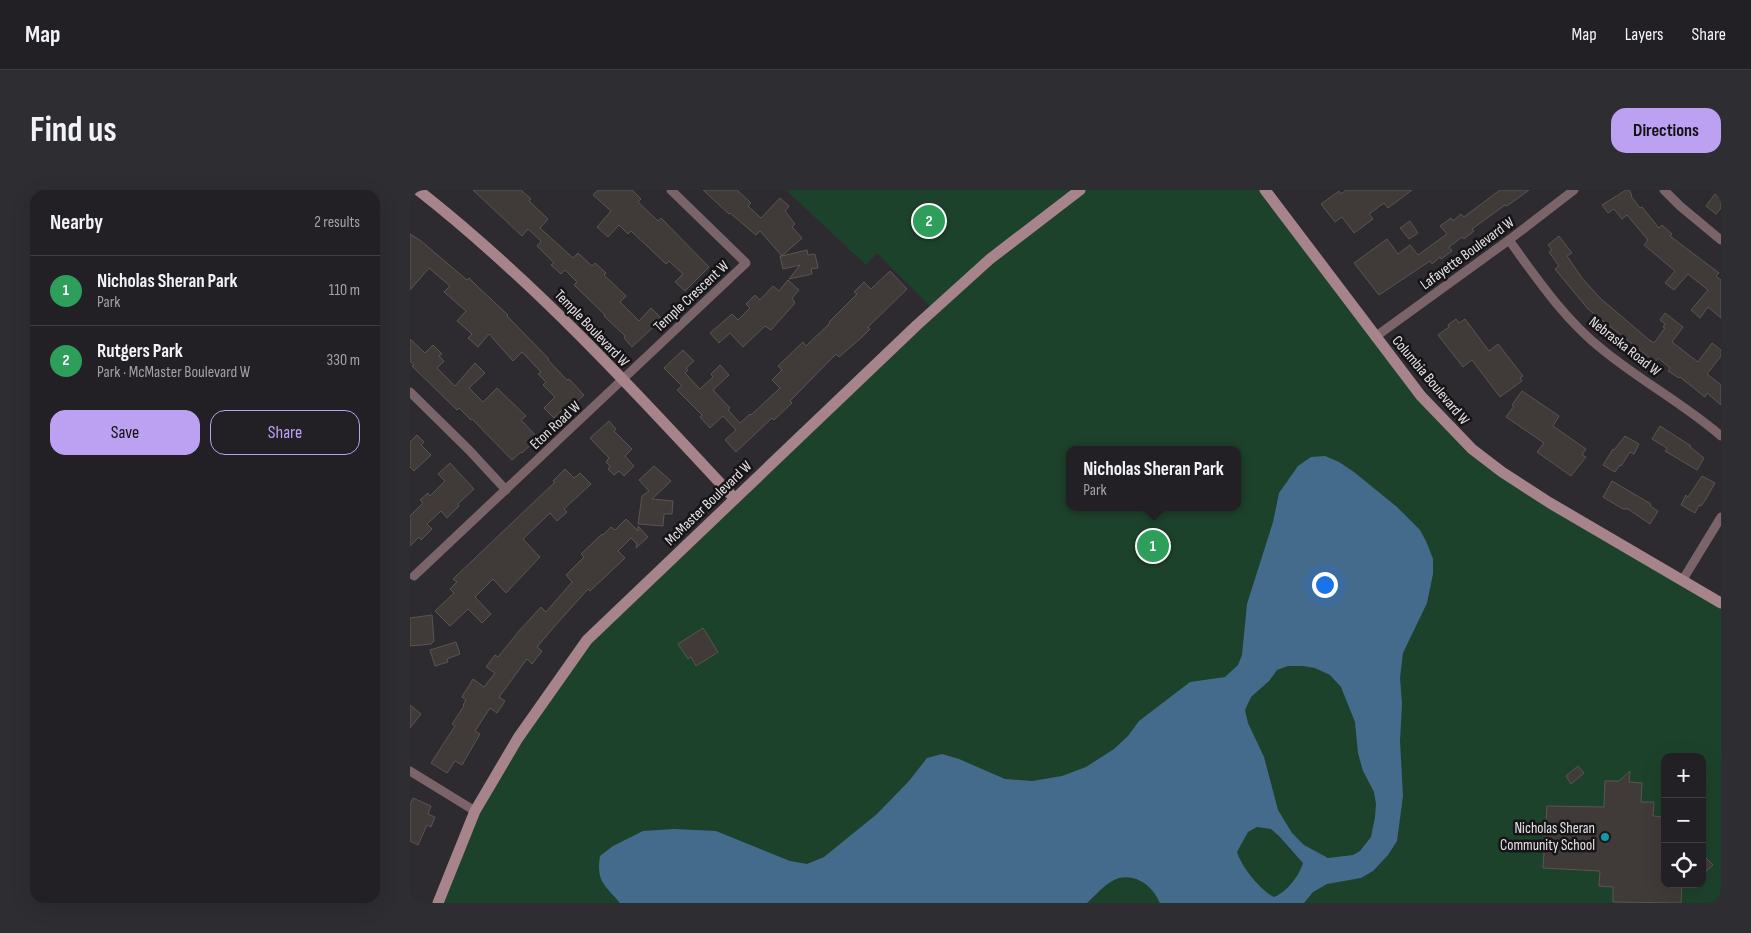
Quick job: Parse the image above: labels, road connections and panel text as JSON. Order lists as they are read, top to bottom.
{
  "streets": {
    "street": [
      "Lafayette Boulevard W",
      "Temple Crescent W",
      "Temple Boulevard W",
      "Nebraska Road W",
      "Columbia Boulevard W",
      "Eton Road W",
      "McMaster Boulevard W"
    ]
  },
  "crossings": [
    ["Lafayette Boulevard W", "Nebraska Road W"],
    ["Lafayette Boulevard W", "Columbia Boulevard W"],
    ["Temple Crescent W", "Temple Boulevard W"],
    ["Temple Crescent W", "Eton Road W"],
    ["Temple Boulevard W", "Eton Road W"],
    ["Temple Boulevard W", "McMaster Boulevard W"]
  ],
  "places": ["Nicholas Sheran Community School"],
  "page": {
    "header": "Map",
    "nav": ["Map", "Layers", "Share"],
    "buttons": [
      "Directions",
      ["Save", "Share"]
    ],
    "title": "Find us",
    "heading": ["Nearby", "2 results"],
    "pins": ["2", "1"],
    "list": [
      {
        "mark": "1",
        "name": "Nicholas Sheran Park",
        "note": "Park",
        "value": "110 m"
      },
      {
        "mark": "2",
        "name": "Rutgers Park",
        "note": "Park · McMaster Boulevard W",
        "value": "330 m"
      }
    ],
    "popup": ["Nicholas Sheran Park", "Park"],
    "map_buttons": ["+", "−"]
  }
}
